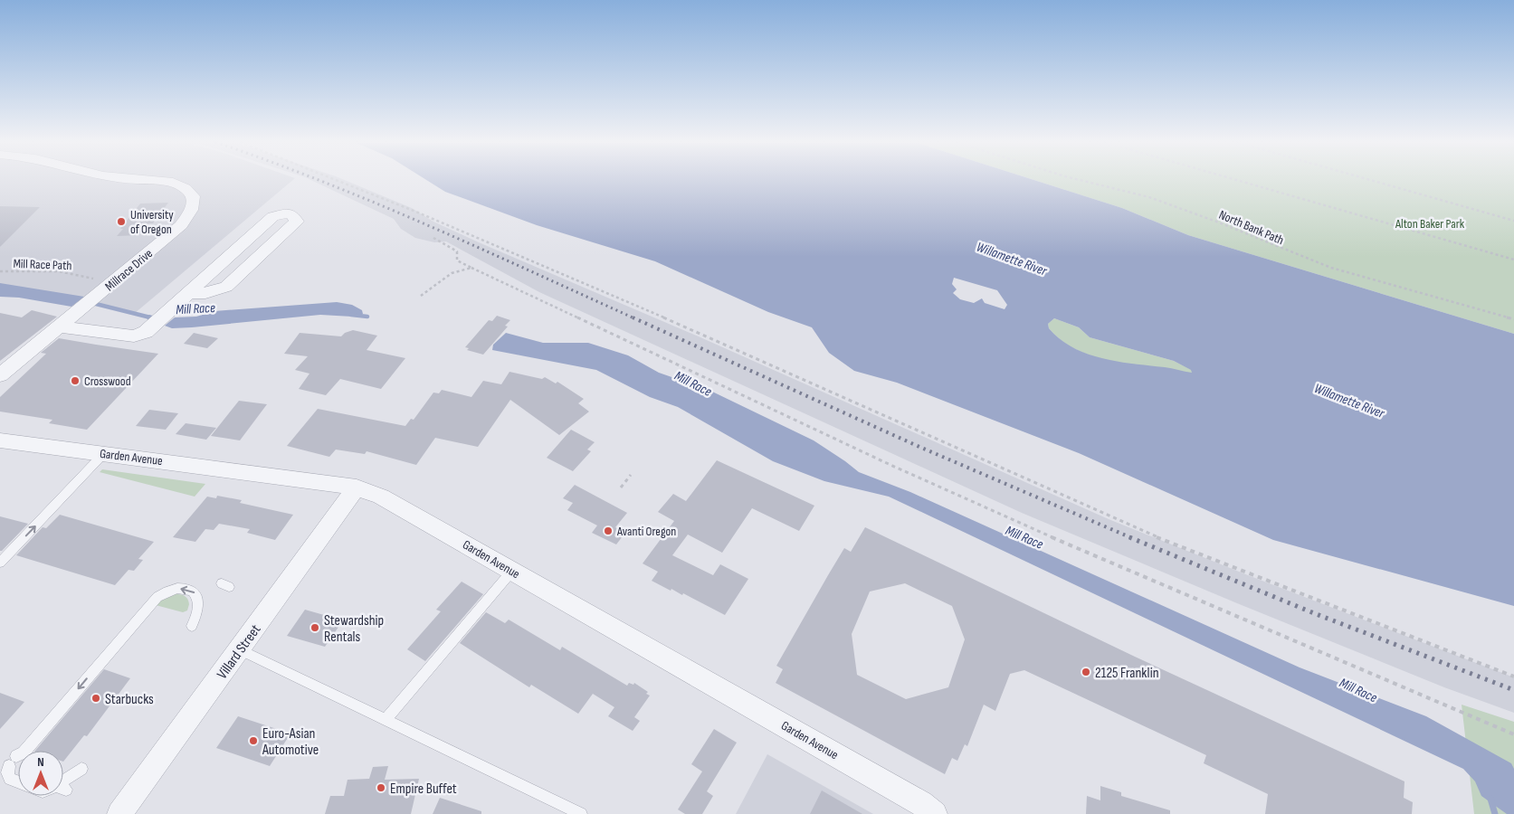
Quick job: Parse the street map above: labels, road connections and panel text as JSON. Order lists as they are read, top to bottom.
{
  "streets": {
    "street": ["Millrace Drive", "Garden Avenue", "Villard Street"],
    "path": ["North Bank Path", "Mill Race Path"]
  },
  "crossings": [
    ["Mill Race Path", "Millrace Drive"],
    ["Garden Avenue", "Villard Street"]
  ],
  "water": ["Willamette River", "Mill Race"],
  "parks": ["Alton Baker Park"],
  "places": [
    "University of Oregon",
    "Crosswood",
    "Avanti Oregon",
    "Stewardship Rentals",
    "2125 Franklin",
    "Starbucks",
    "Euro-Asian Automotive",
    "Empire Buffet"
  ],
  "north": "top"
}
